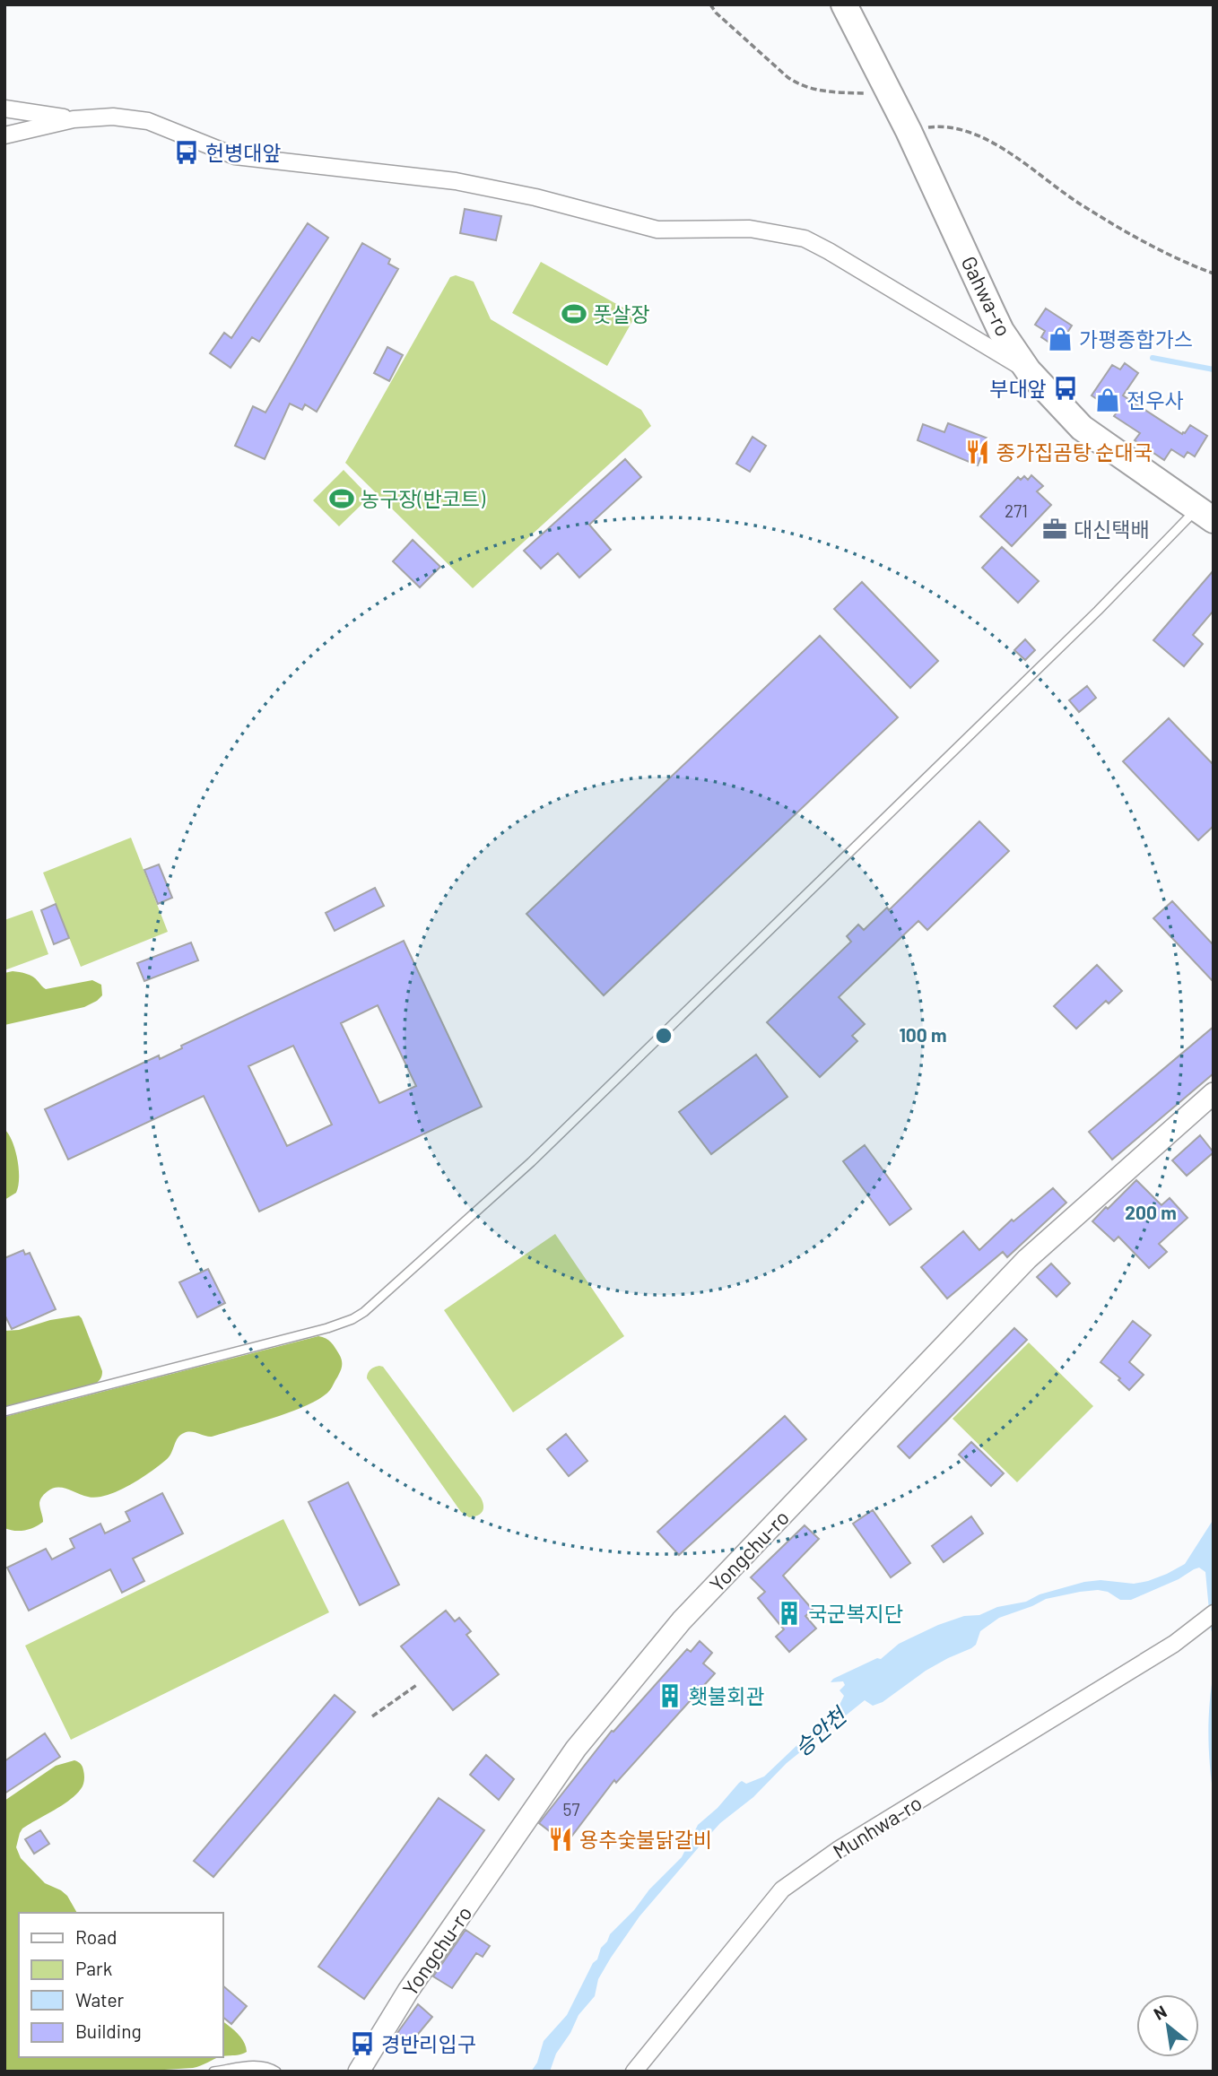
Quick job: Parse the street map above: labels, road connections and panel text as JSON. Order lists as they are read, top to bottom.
{
  "streets": {
    "main road": ["Gahwa-ro"],
    "street": ["Yongchu-ro", "Munhwa-ro"]
  },
  "water": ["승안천"],
  "places": {
    "bus stop": ["헌병대앞", "부대앞", "경반리입구"],
    "sports": ["풋살장", "농구장(반코트)"],
    "shop": ["가평종합가스", "전우사"],
    "restaurant": ["종가집곰탕 순대국", "용추숯불닭갈비"],
    "office": ["대신택배"],
    "building": ["국군복지단", "횃불회관"]
  },
  "house_numbers": ["271", "57"],
  "legend": [
    "Road",
    "Park",
    "Water",
    "Building"
  ],
  "north": "top left",
  "rings": ["100 m", "200 m"]
}
